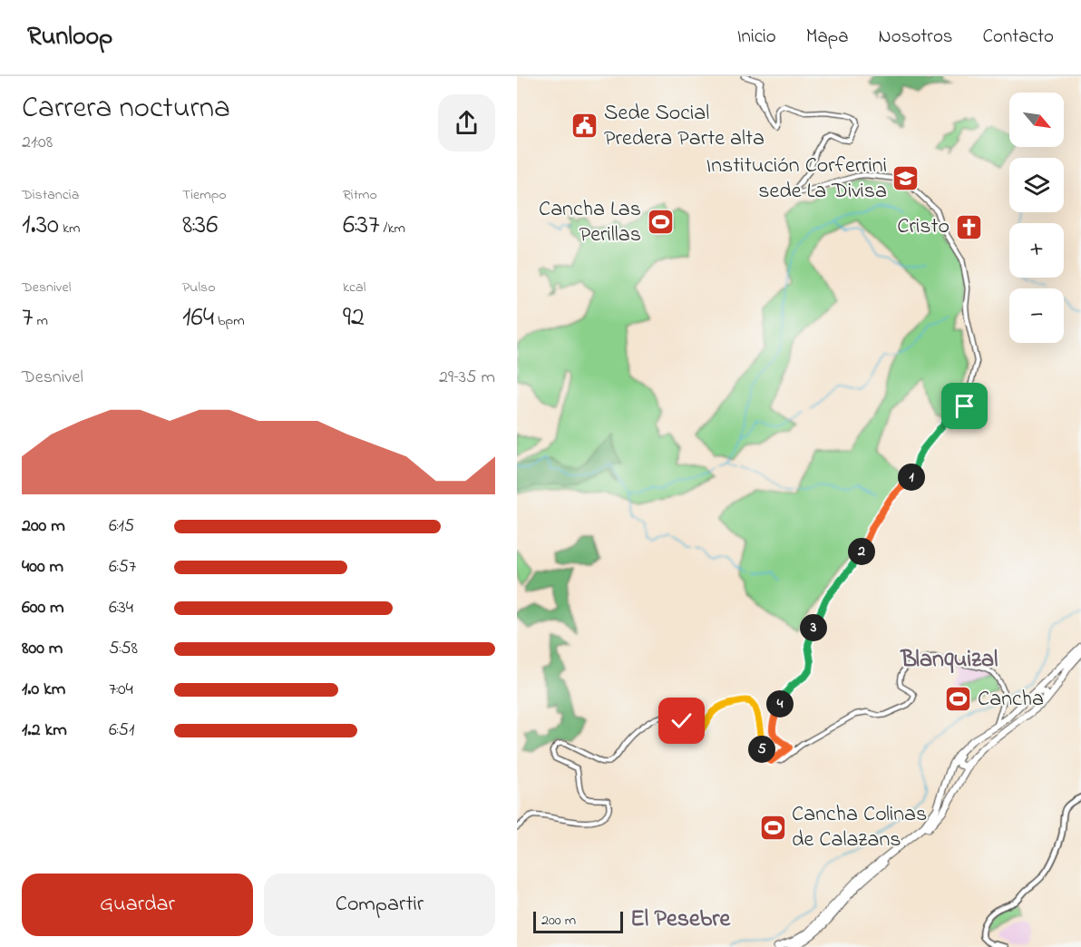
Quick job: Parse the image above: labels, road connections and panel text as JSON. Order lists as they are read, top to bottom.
{
  "districts": ["Blanquizal", "El Pesebre"],
  "places": {
    "public building": ["Sede Social Predera Parte alta"],
    "school or university": ["Institución Corferrini sede La Divisa"],
    "sports": ["Cancha Las Perillas", "Cancha", "Cancha Colinas de Calazans"],
    "church": ["Cristo"]
  },
  "scale_bar": "200 m",
  "north": "bottom right",
  "page": {
    "header": "Runloop",
    "nav": [
      "Inicio",
      "Mapa",
      "Nosotros",
      "Contacto"
    ],
    "heading": ["Carrera nocturna", "21:08"],
    "map_buttons": ["+", "−"],
    "stats": [
      ["Distancia", "1.30 km"],
      ["Tiempo", "8:36"],
      ["Ritmo", "6:37 /km"],
      ["Desnivel", "7 m"],
      ["Pulso", "164 bpm"],
      ["kcal", "92"]
    ],
    "chart": ["Desnivel", "29–35 m"],
    "pins": [
      "1",
      "2",
      "3",
      "4",
      "5"
    ],
    "list": [
      {
        "name": "200 m",
        "note": "6:15"
      },
      {
        "name": "400 m",
        "note": "6:57"
      },
      {
        "name": "600 m",
        "note": "6:34"
      },
      {
        "name": "800 m",
        "note": "5:58"
      },
      {
        "name": "1.0 km",
        "note": "7:04"
      },
      {
        "name": "1.2 km",
        "note": "6:51"
      }
    ],
    "buttons": ["Guardar", "Compartir"],
    "scale": "200 m"
  }
}
